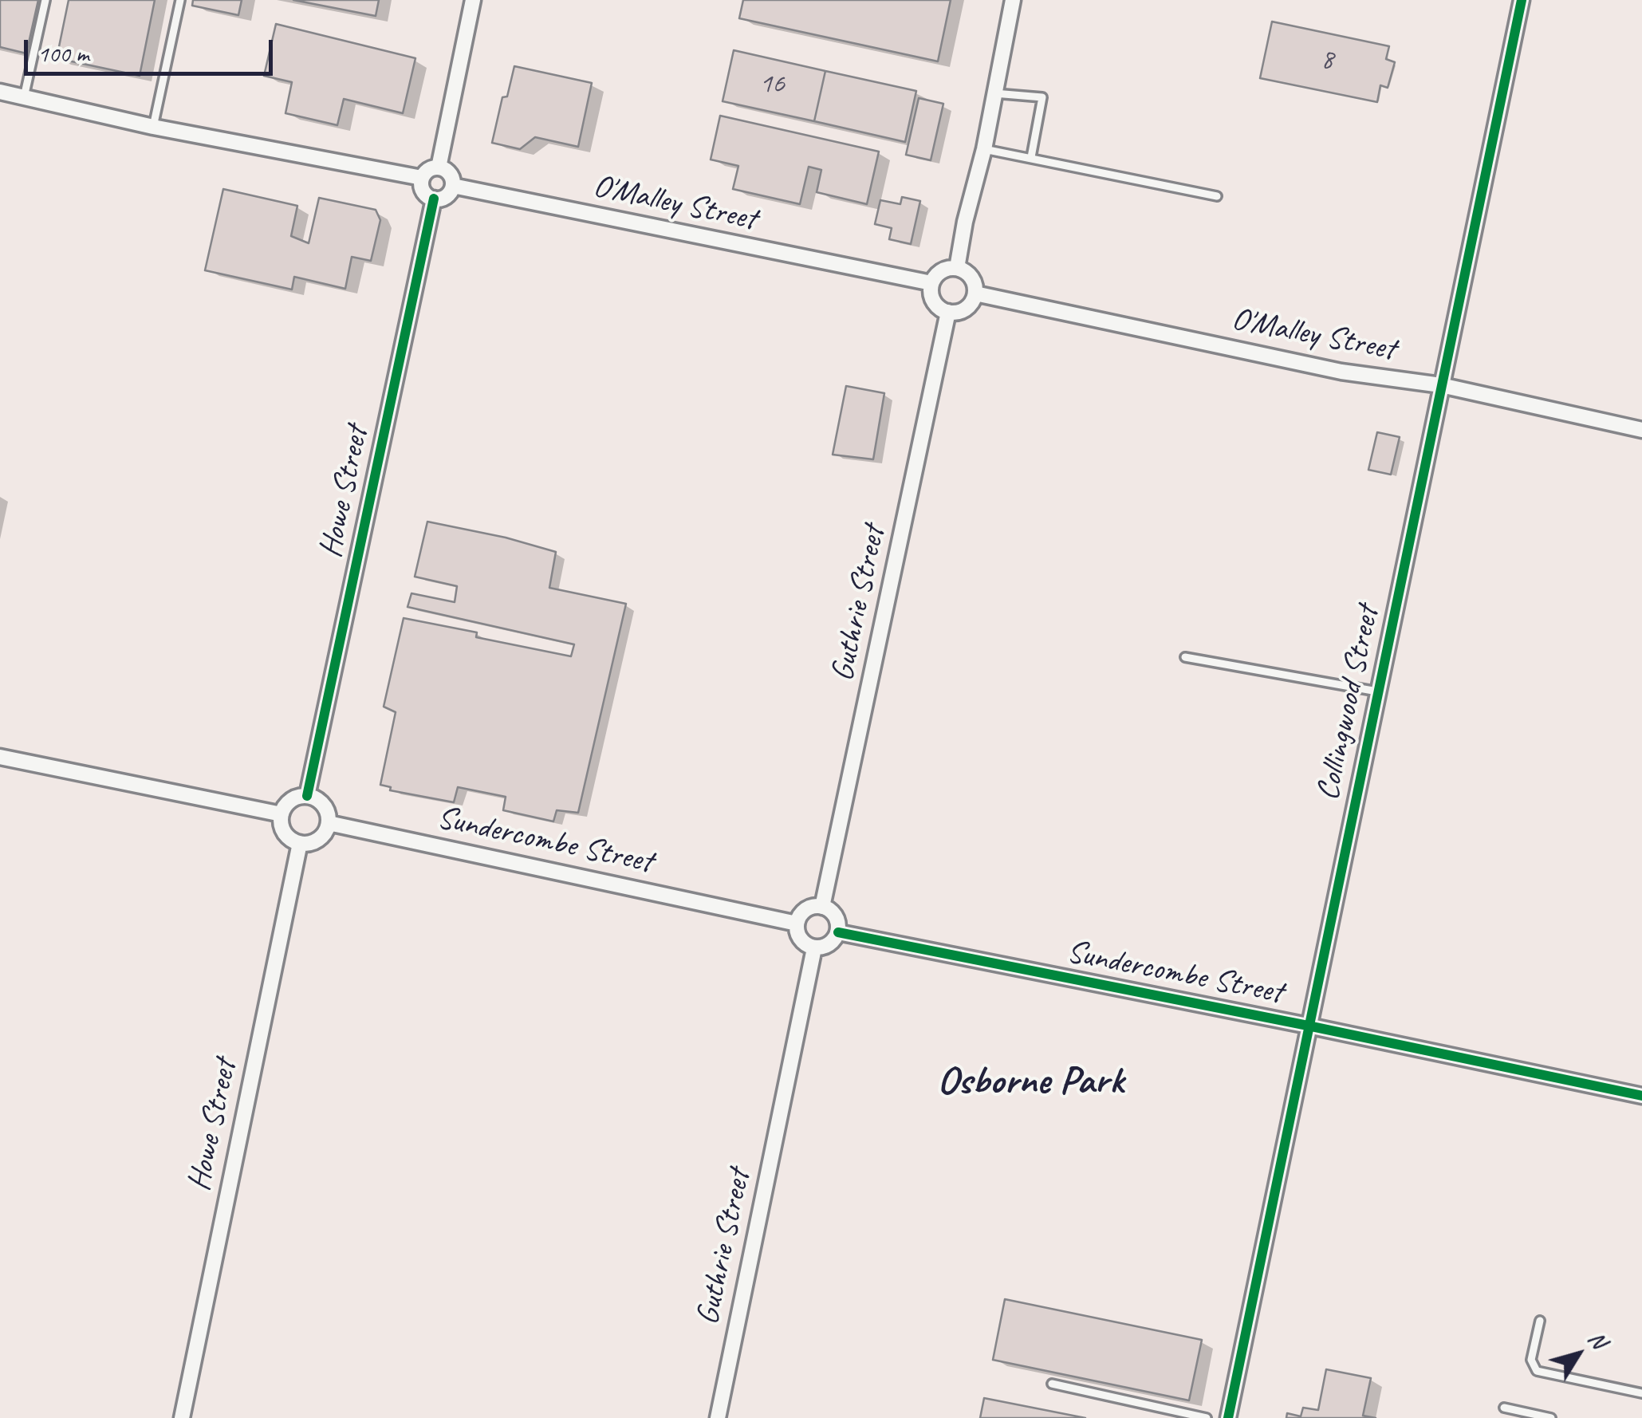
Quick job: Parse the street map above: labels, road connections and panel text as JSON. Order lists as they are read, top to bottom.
{
  "streets": {
    "street": [
      "O'Malley Street",
      "Howe Street",
      "Guthrie Street",
      "Collingwood Street",
      "Sundercombe Street"
    ]
  },
  "crossings": [
    ["O'Malley Street", "Howe Street"],
    ["O'Malley Street", "Guthrie Street"],
    ["O'Malley Street", "Collingwood Street"],
    ["Howe Street", "Sundercombe Street"],
    ["Guthrie Street", "Sundercombe Street"],
    ["Collingwood Street", "Sundercombe Street"]
  ],
  "districts": ["Osborne Park"],
  "house_numbers": ["8", "16"],
  "scale_bar": "100 m",
  "north": "top right"
}
